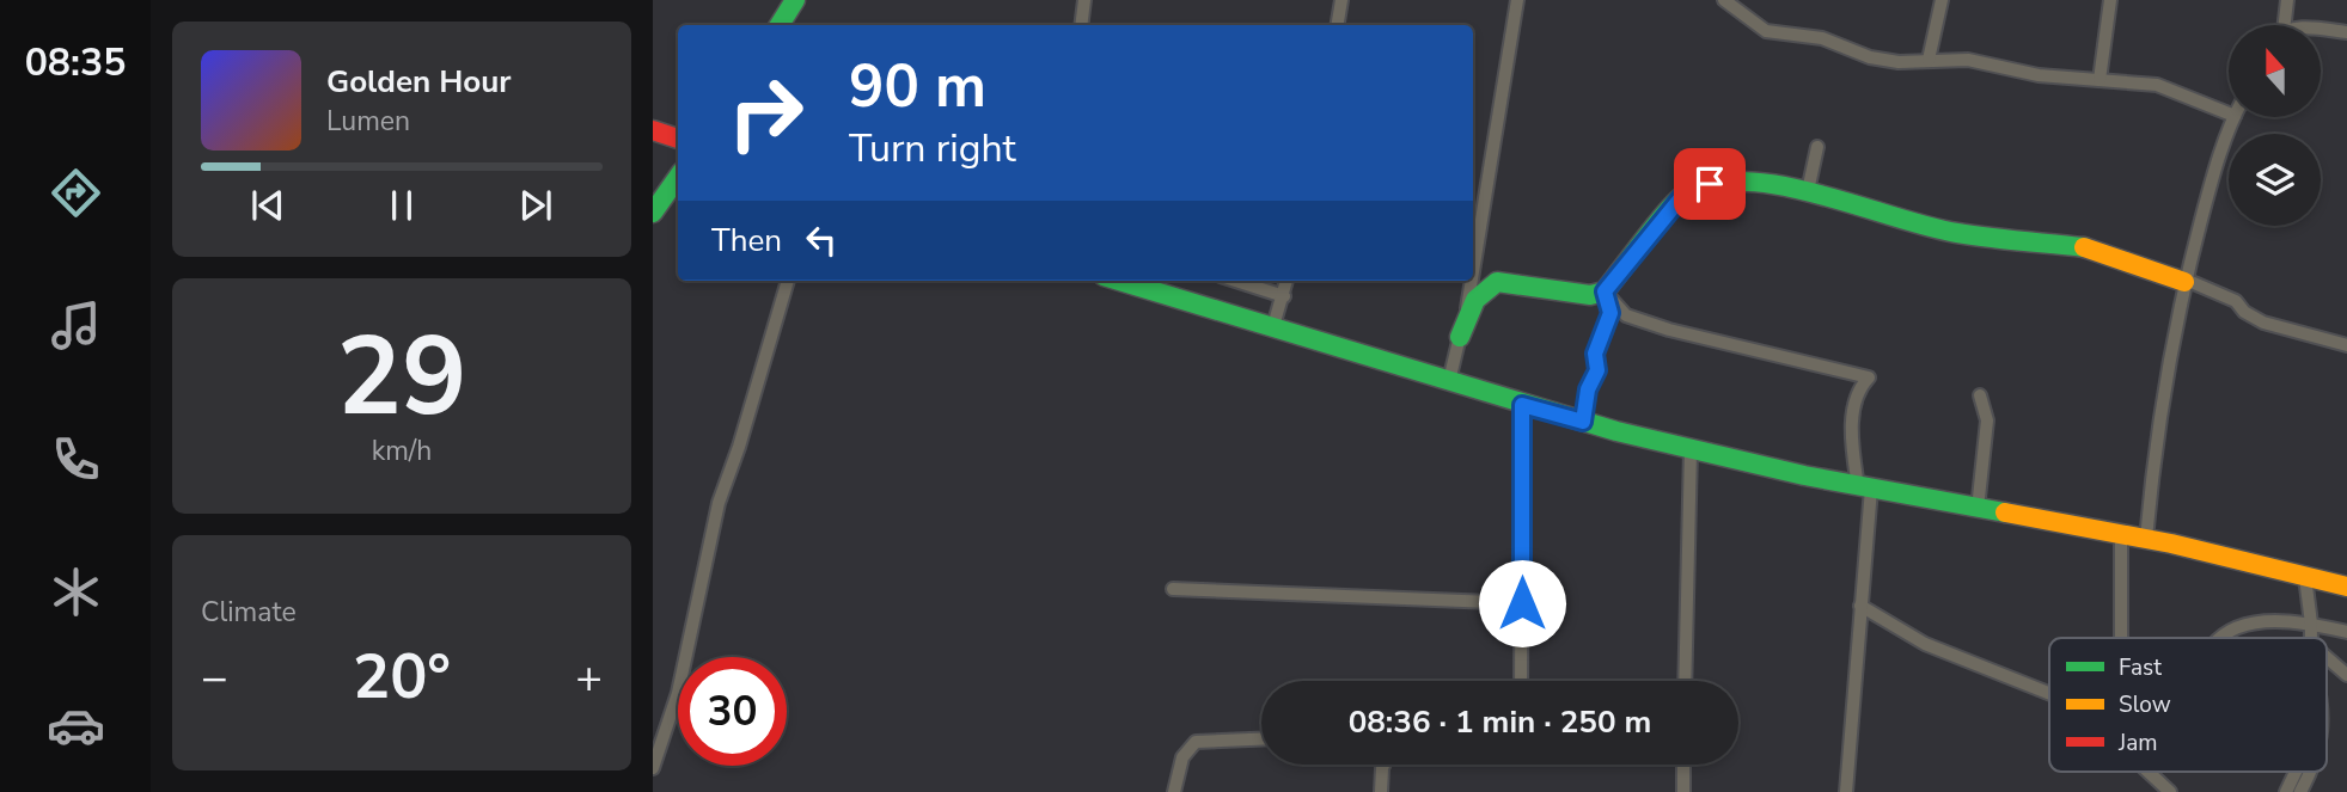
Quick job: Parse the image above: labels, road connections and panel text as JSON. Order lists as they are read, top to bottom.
{
  "legend": ["Fast", "Slow", "Jam"],
  "north": "top",
  "page": {
    "tabs": "08:35",
    "turn": ["90 m", "Turn right"],
    "song": ["Golden Hour", "Lumen"],
    "then": "Then",
    "tile": [
      ["29", "km/h"],
      "Climate"
    ],
    "heat": ["−", "20°", "+"],
    "limit": "30",
    "trip": "08:36 · 1 min · 250 m"
  }
}
